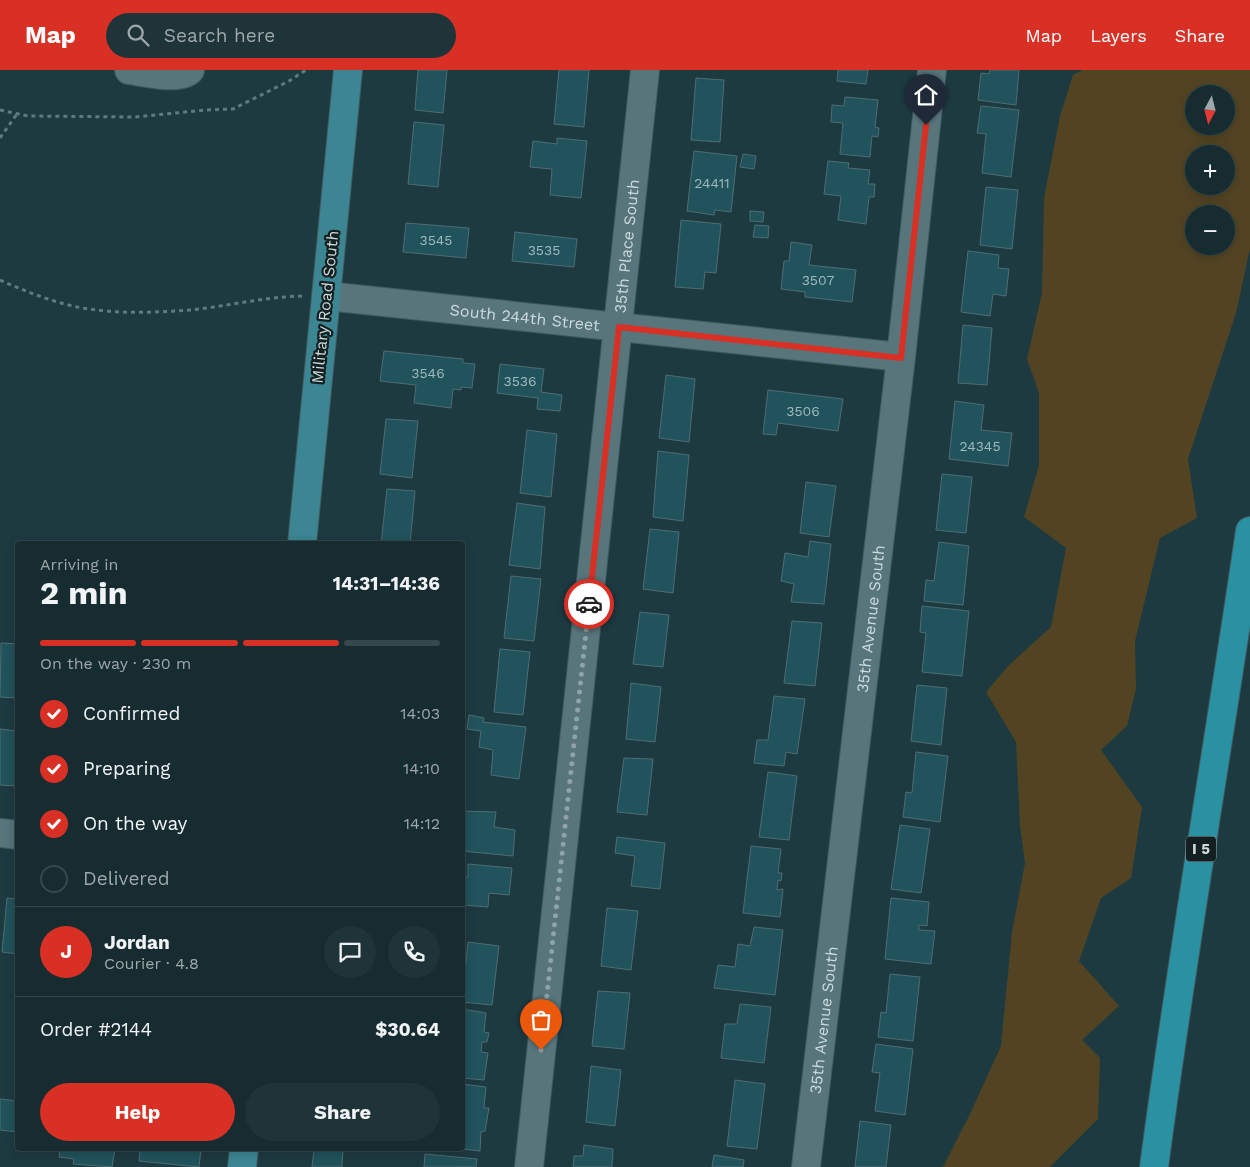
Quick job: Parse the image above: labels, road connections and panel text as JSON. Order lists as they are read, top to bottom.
{
  "streets": {
    "highway": ["I 5"],
    "main road": ["Military Road South"],
    "street": ["35th Place South", "South 244th Street", "35th Avenue South"]
  },
  "crossings": [
    ["35th Place South", "South 244th Street"],
    ["Military Road South", "South 244th Street"],
    ["South 244th Street", "35th Avenue South"]
  ],
  "house_numbers": [
    "24411",
    "3545",
    "3535",
    "3507",
    "3546",
    "3536",
    "3506",
    "24345"
  ],
  "north": "bottom",
  "page": {
    "header": "Map",
    "search": "Search here",
    "nav": ["Map", "Layers", "Share"],
    "map_buttons": ["+", "−"],
    "heading": ["2 min", "Arriving in", "14:31–14:36"],
    "panel": [
      "Jordan",
      "Courier · 4.8",
      "Order #2144",
      "$30.64"
    ],
    "bar": "On the way · 230 m",
    "list": [
      ["Confirmed", "14:03"],
      ["Preparing", "14:10"],
      ["On the way", "14:12"],
      "Delivered"
    ],
    "round": "J",
    "buttons": ["Help", "Share"]
  }
}
